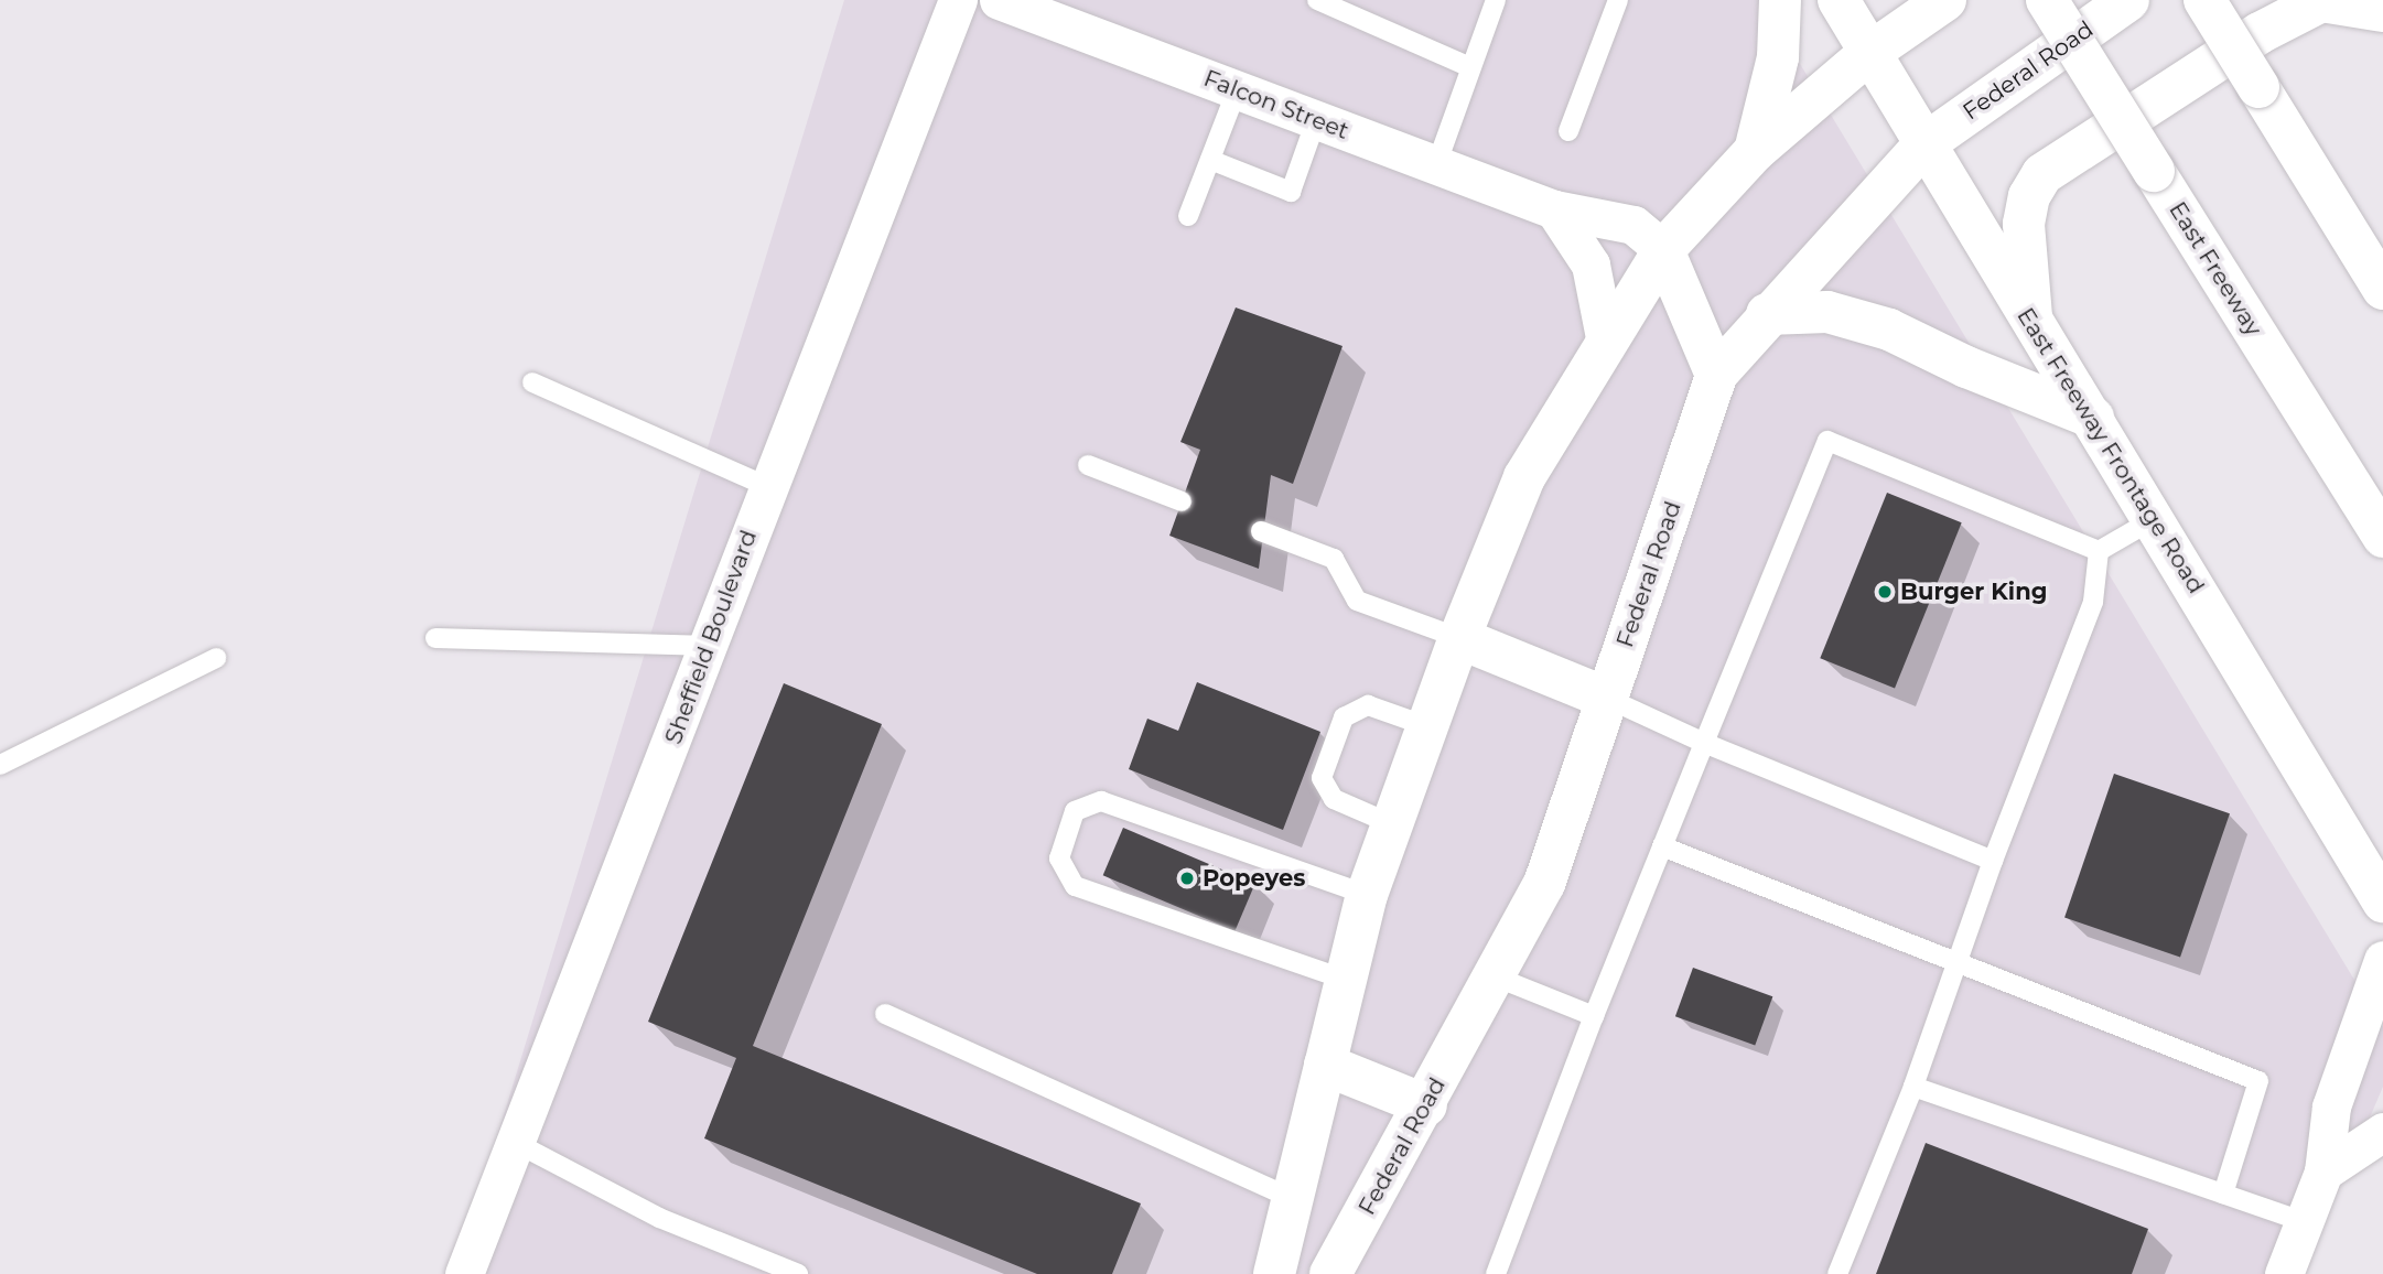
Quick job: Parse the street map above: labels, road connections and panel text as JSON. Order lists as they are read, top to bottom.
{
  "streets": {
    "main road": ["Federal Road", "East Freeway", "East Freeway Frontage Road"],
    "street": ["Falcon Street", "Sheffield Boulevard"]
  },
  "crossings": [
    ["Federal Road", "East Freeway Frontage Road"]
  ],
  "places": ["Burger King", "Popeyes"]
}
